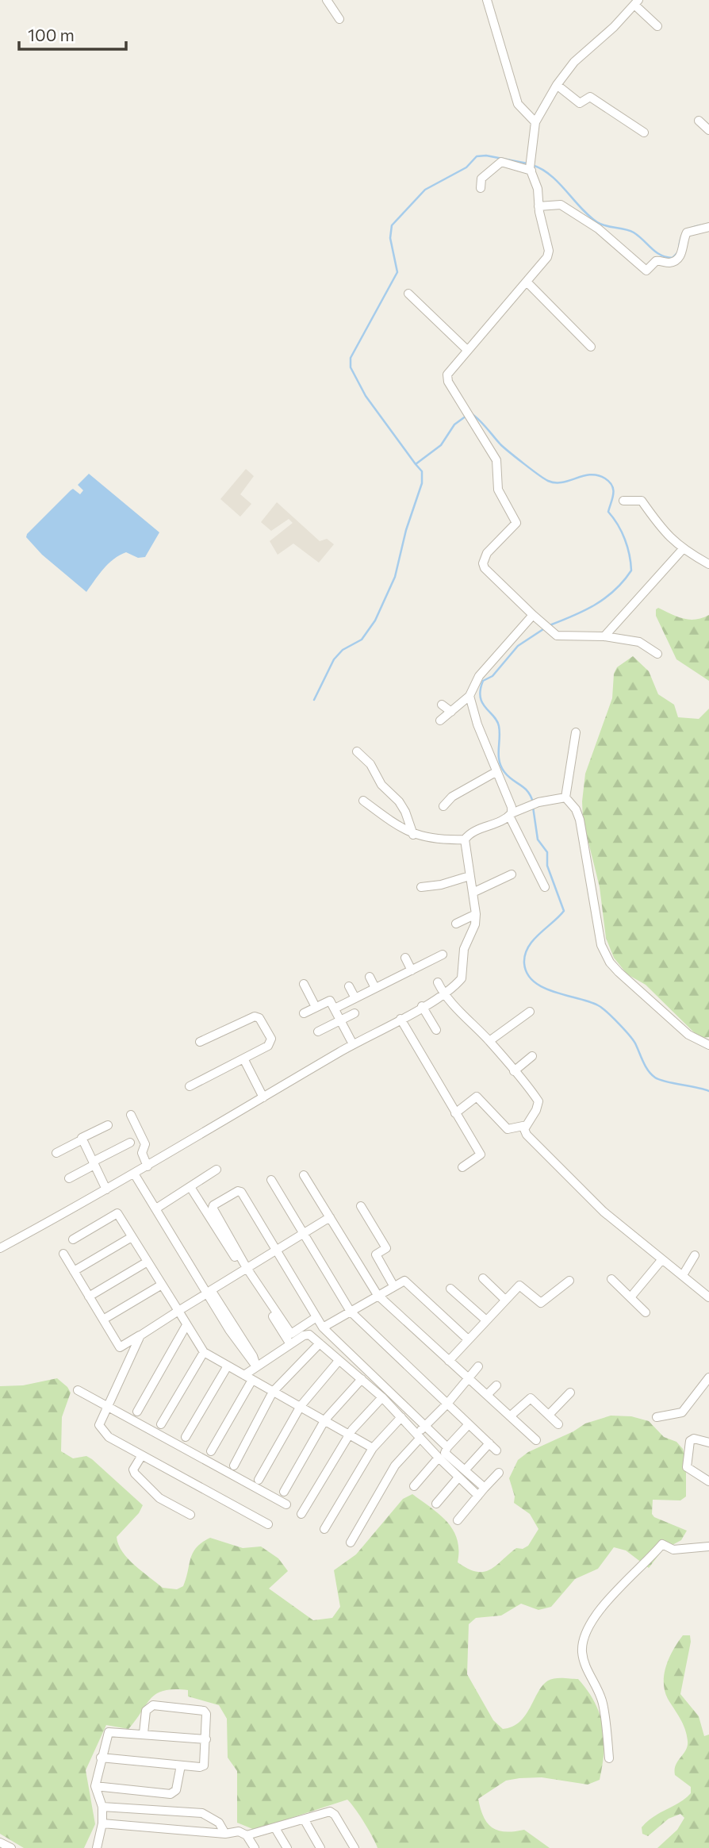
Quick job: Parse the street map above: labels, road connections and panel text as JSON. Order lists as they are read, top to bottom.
{
  "scale_bar": "100 m"
}
